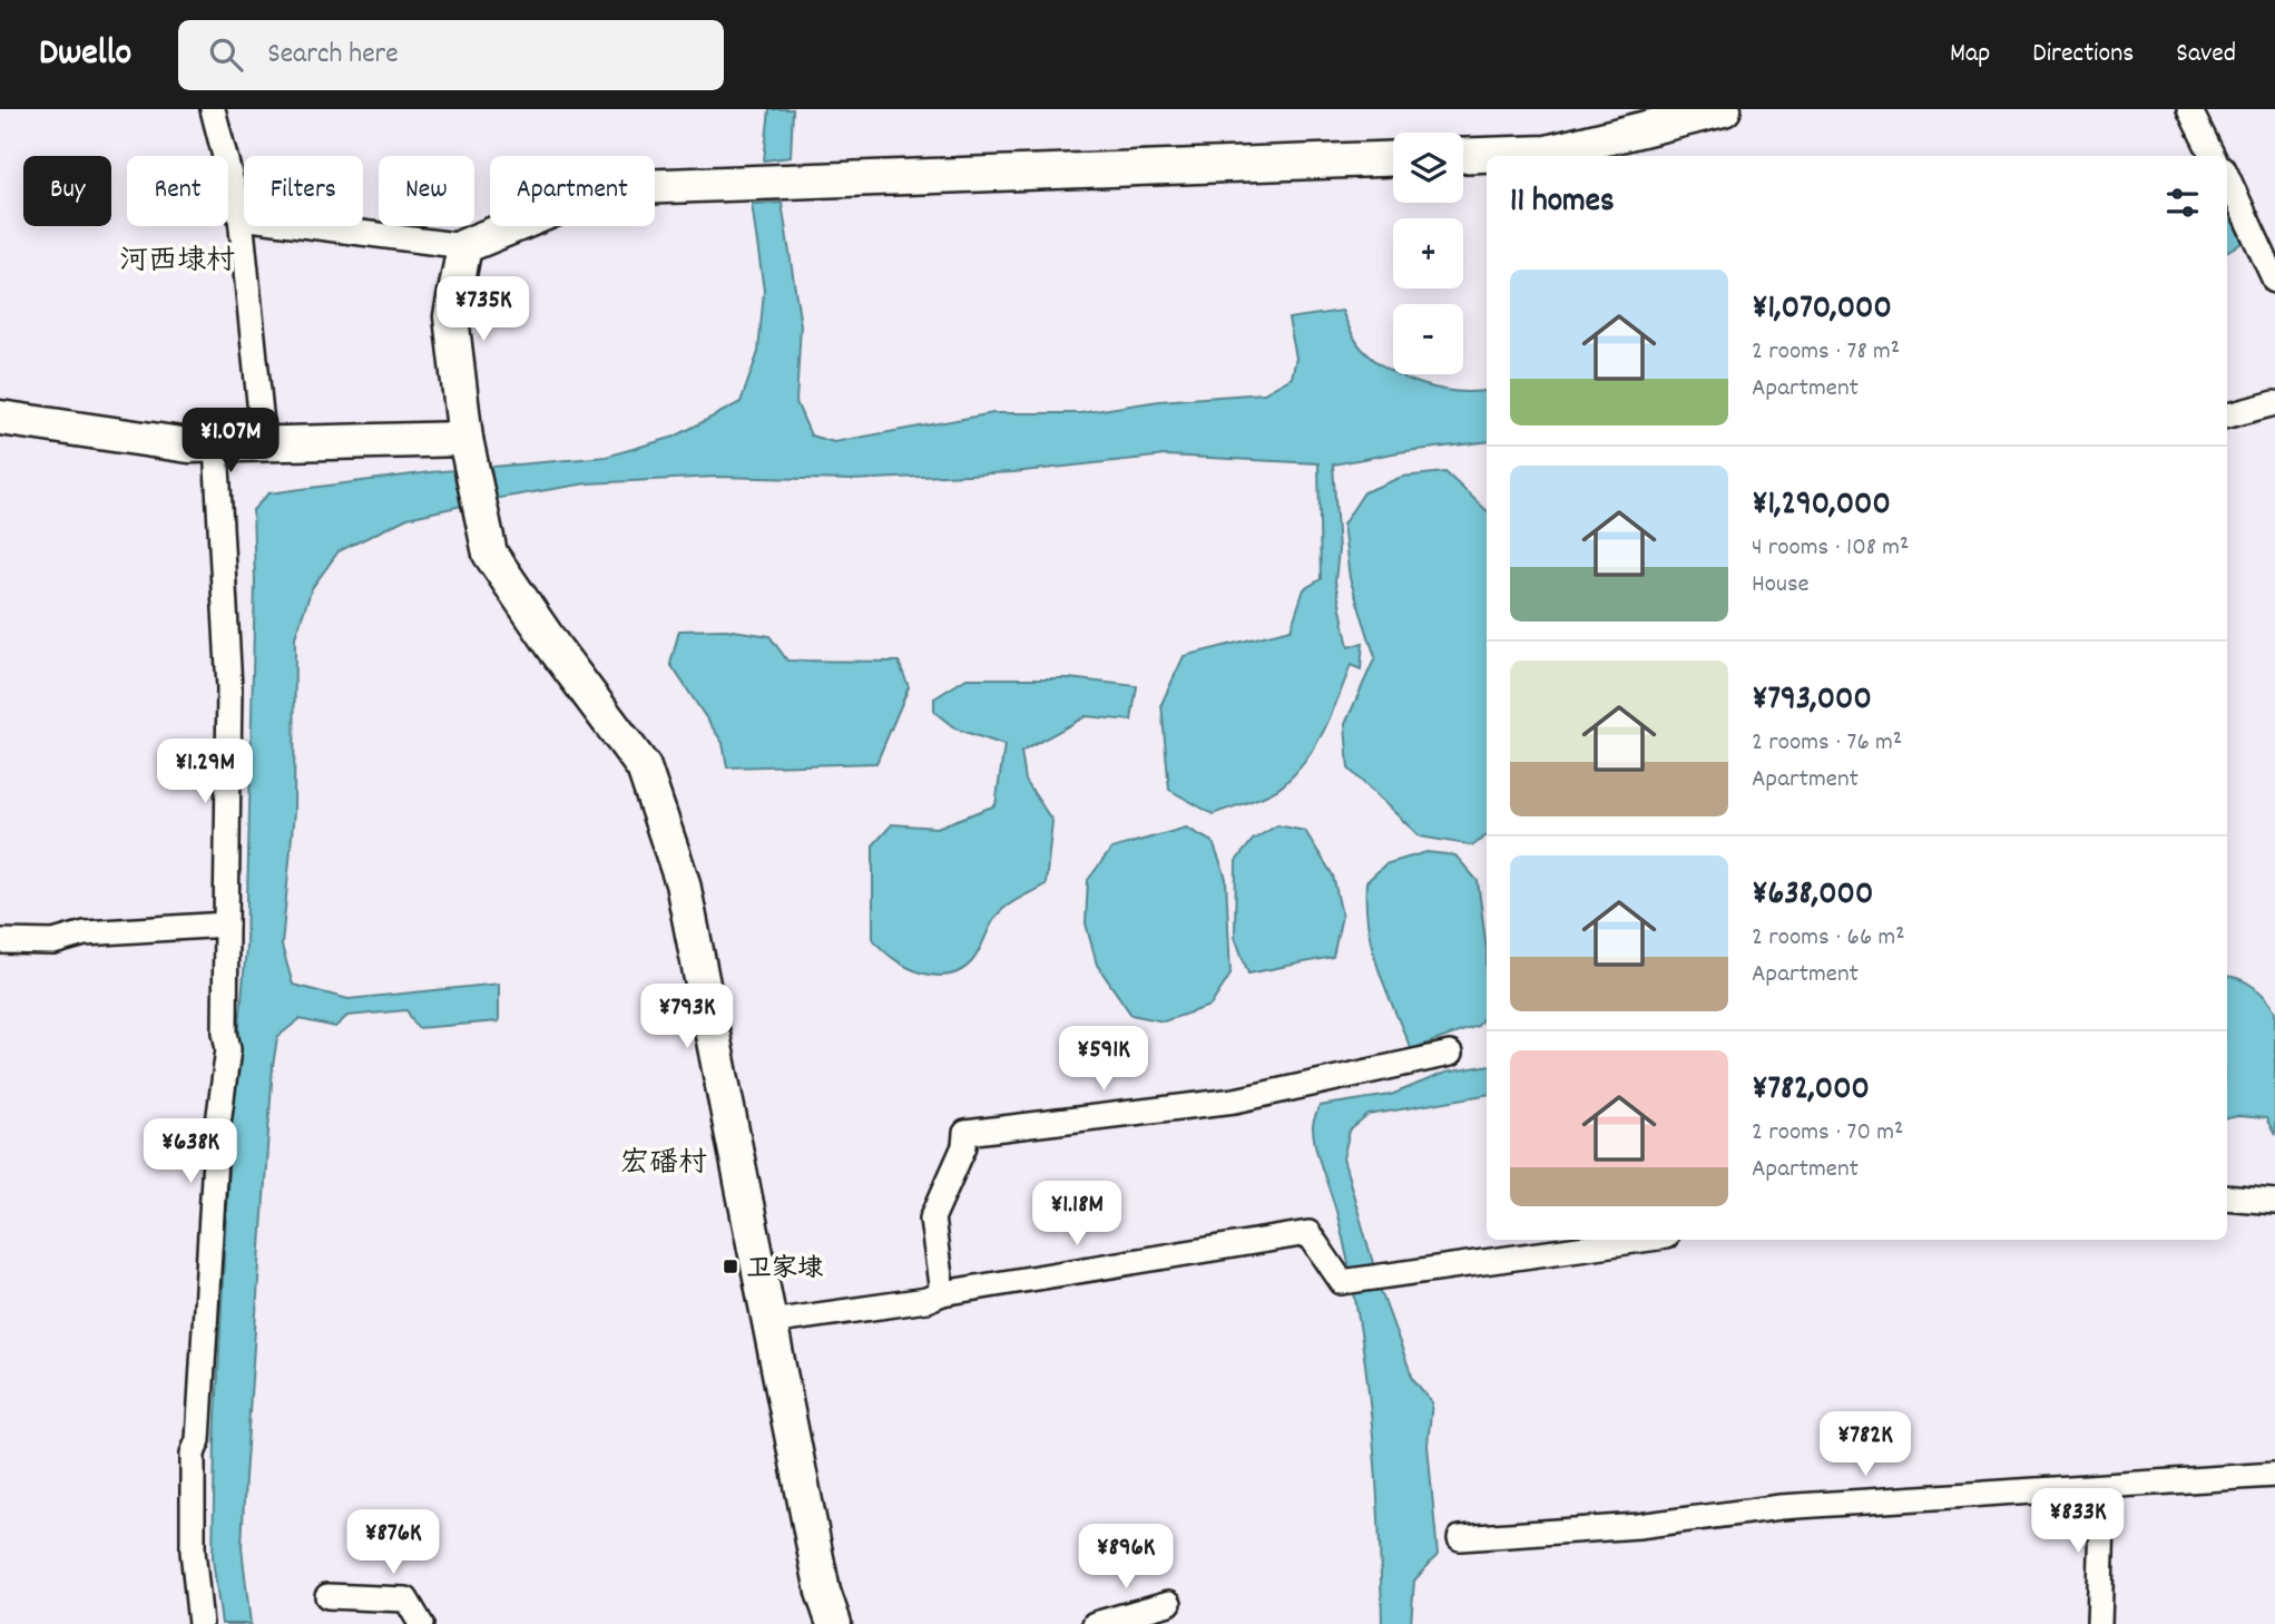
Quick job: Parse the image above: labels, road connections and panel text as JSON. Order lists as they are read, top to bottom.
{
  "districts": ["河西埭村", "宏磻村"],
  "places": {
    "transit": ["卫家埭"]
  },
  "page": {
    "header": "Dwello",
    "search": "Search here",
    "nav": ["Map", "Directions", "Saved"],
    "map_buttons": ["+", "−"],
    "chip": [
      "Buy",
      "Rent",
      "Filters",
      "New",
      "Apartment"
    ],
    "heading": "11 homes",
    "list": [
      {
        "name": "¥1,070,000",
        "note": "2 rooms · 78 m² · Apartment"
      },
      {
        "name": "¥1,290,000",
        "note": "4 rooms · 108 m² · House"
      },
      {
        "name": "¥793,000",
        "note": "2 rooms · 76 m² · Apartment"
      },
      {
        "name": "¥638,000",
        "note": "2 rooms · 66 m² · Apartment"
      },
      {
        "name": "¥782,000",
        "note": "2 rooms · 70 m² · Apartment"
      }
    ],
    "price": [
      "¥735K",
      "¥1.07M",
      "¥1.29M",
      "¥793K",
      "¥591K",
      "¥638K",
      "¥1.18M",
      "¥782K",
      "¥833K",
      "¥876K",
      "¥896K"
    ]
  }
}
